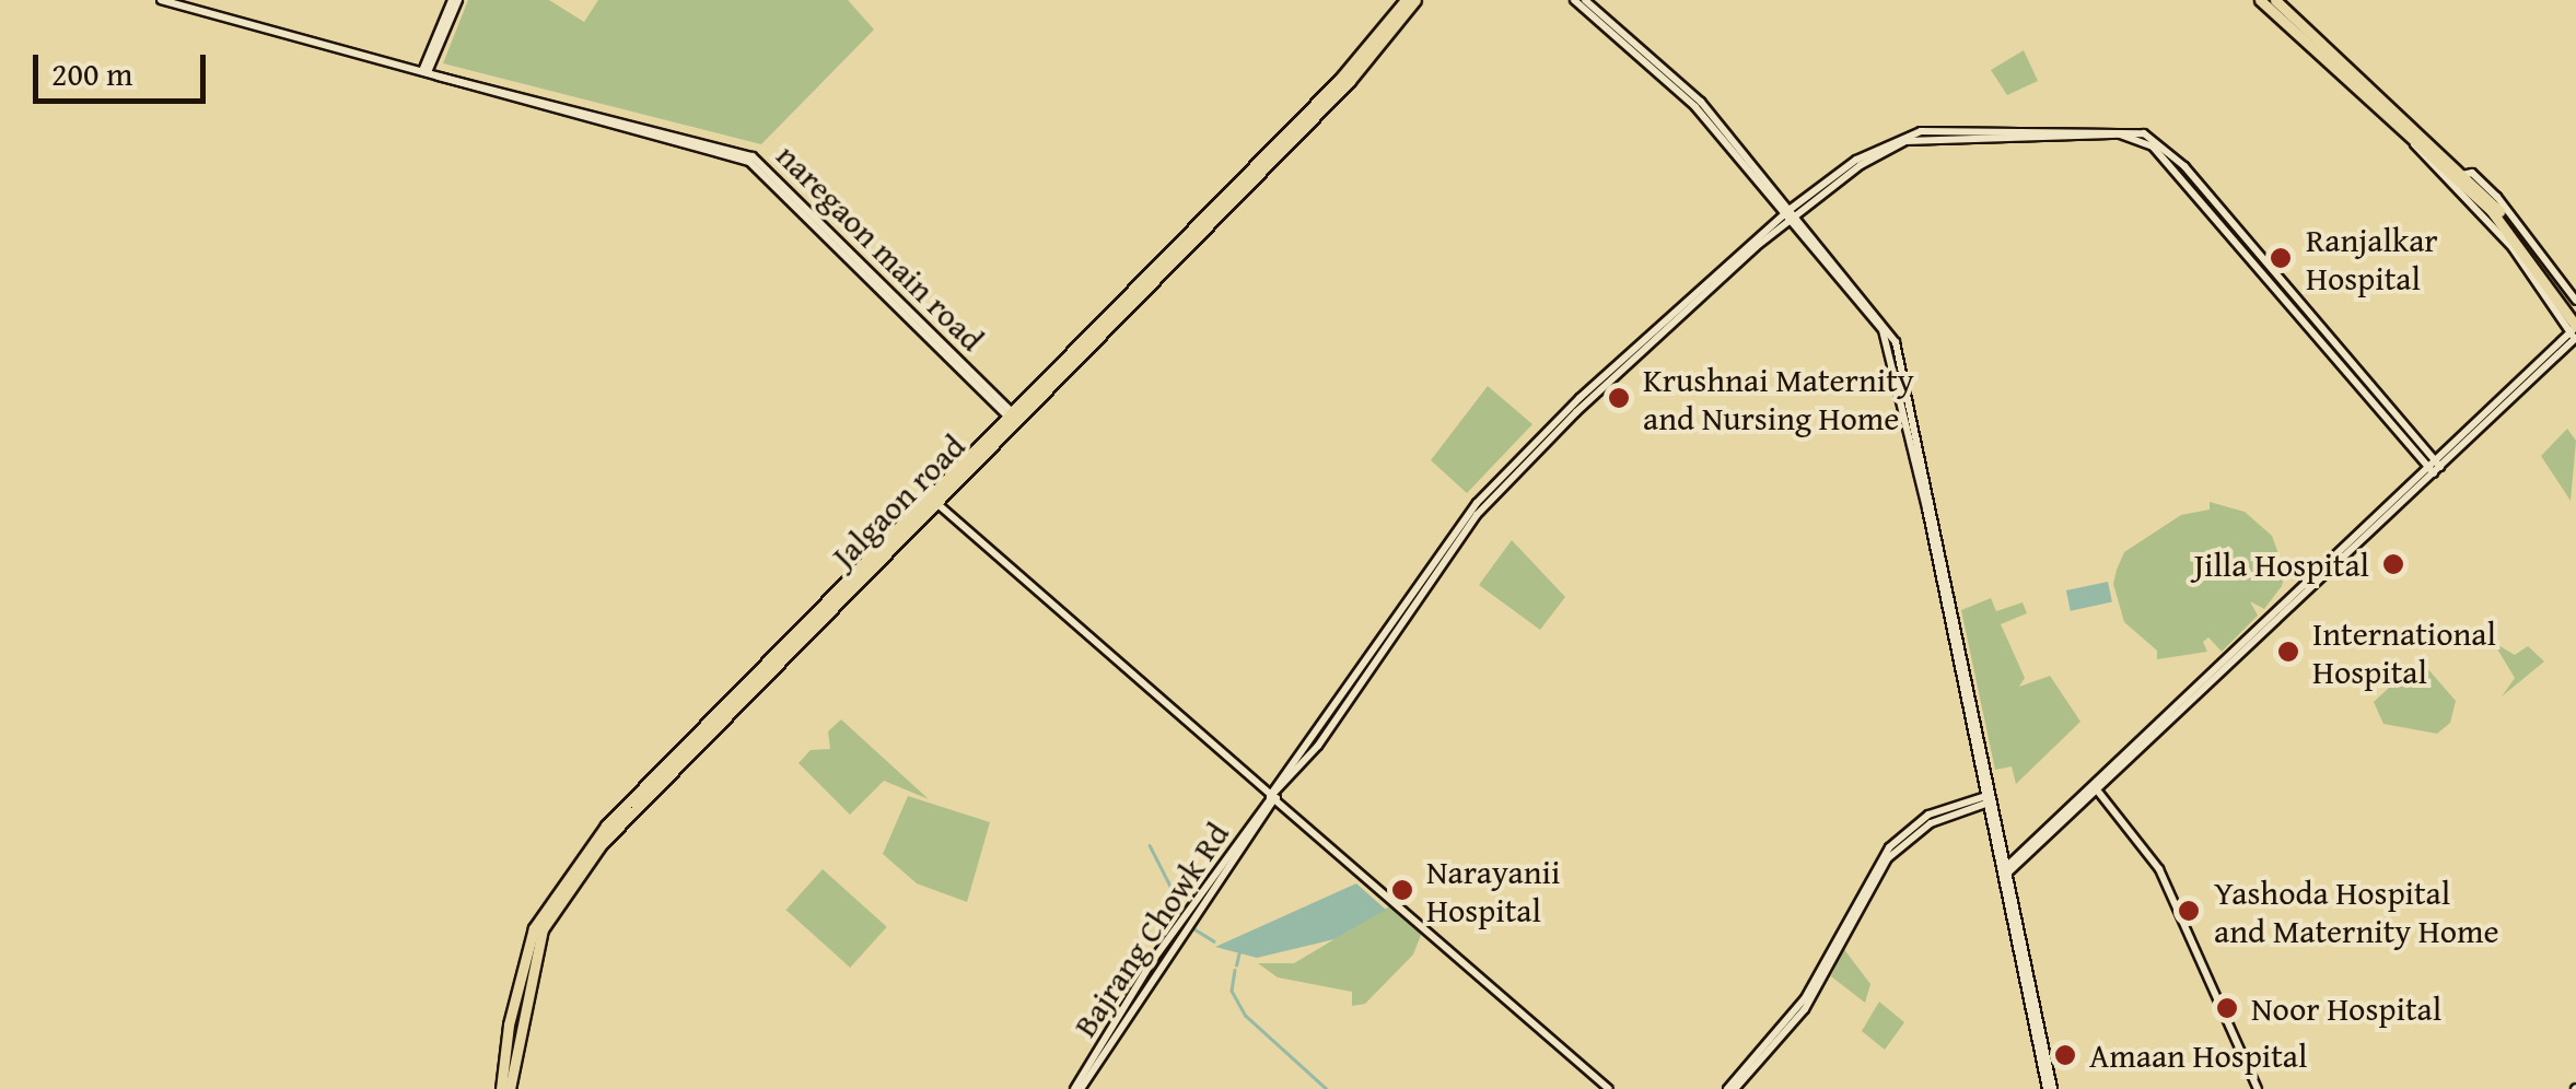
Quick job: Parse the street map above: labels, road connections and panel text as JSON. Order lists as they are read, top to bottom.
{
  "streets": {
    "highway": ["Jalgaon road"],
    "street": ["naregaon main road", "Bajrang Chowk Rd"]
  },
  "crossings": [
    ["naregaon main road", "Jalgaon road"]
  ],
  "places": [
    "Ranjalkar Hospital",
    "Krushnai Maternity and Nursing Home",
    "Jilla Hospital",
    "International Hospital",
    "Narayanii Hospital",
    "Yashoda Hospital and Maternity Home",
    "Noor Hospital",
    "Amaan Hospital"
  ],
  "scale_bar": "200 m"
}
